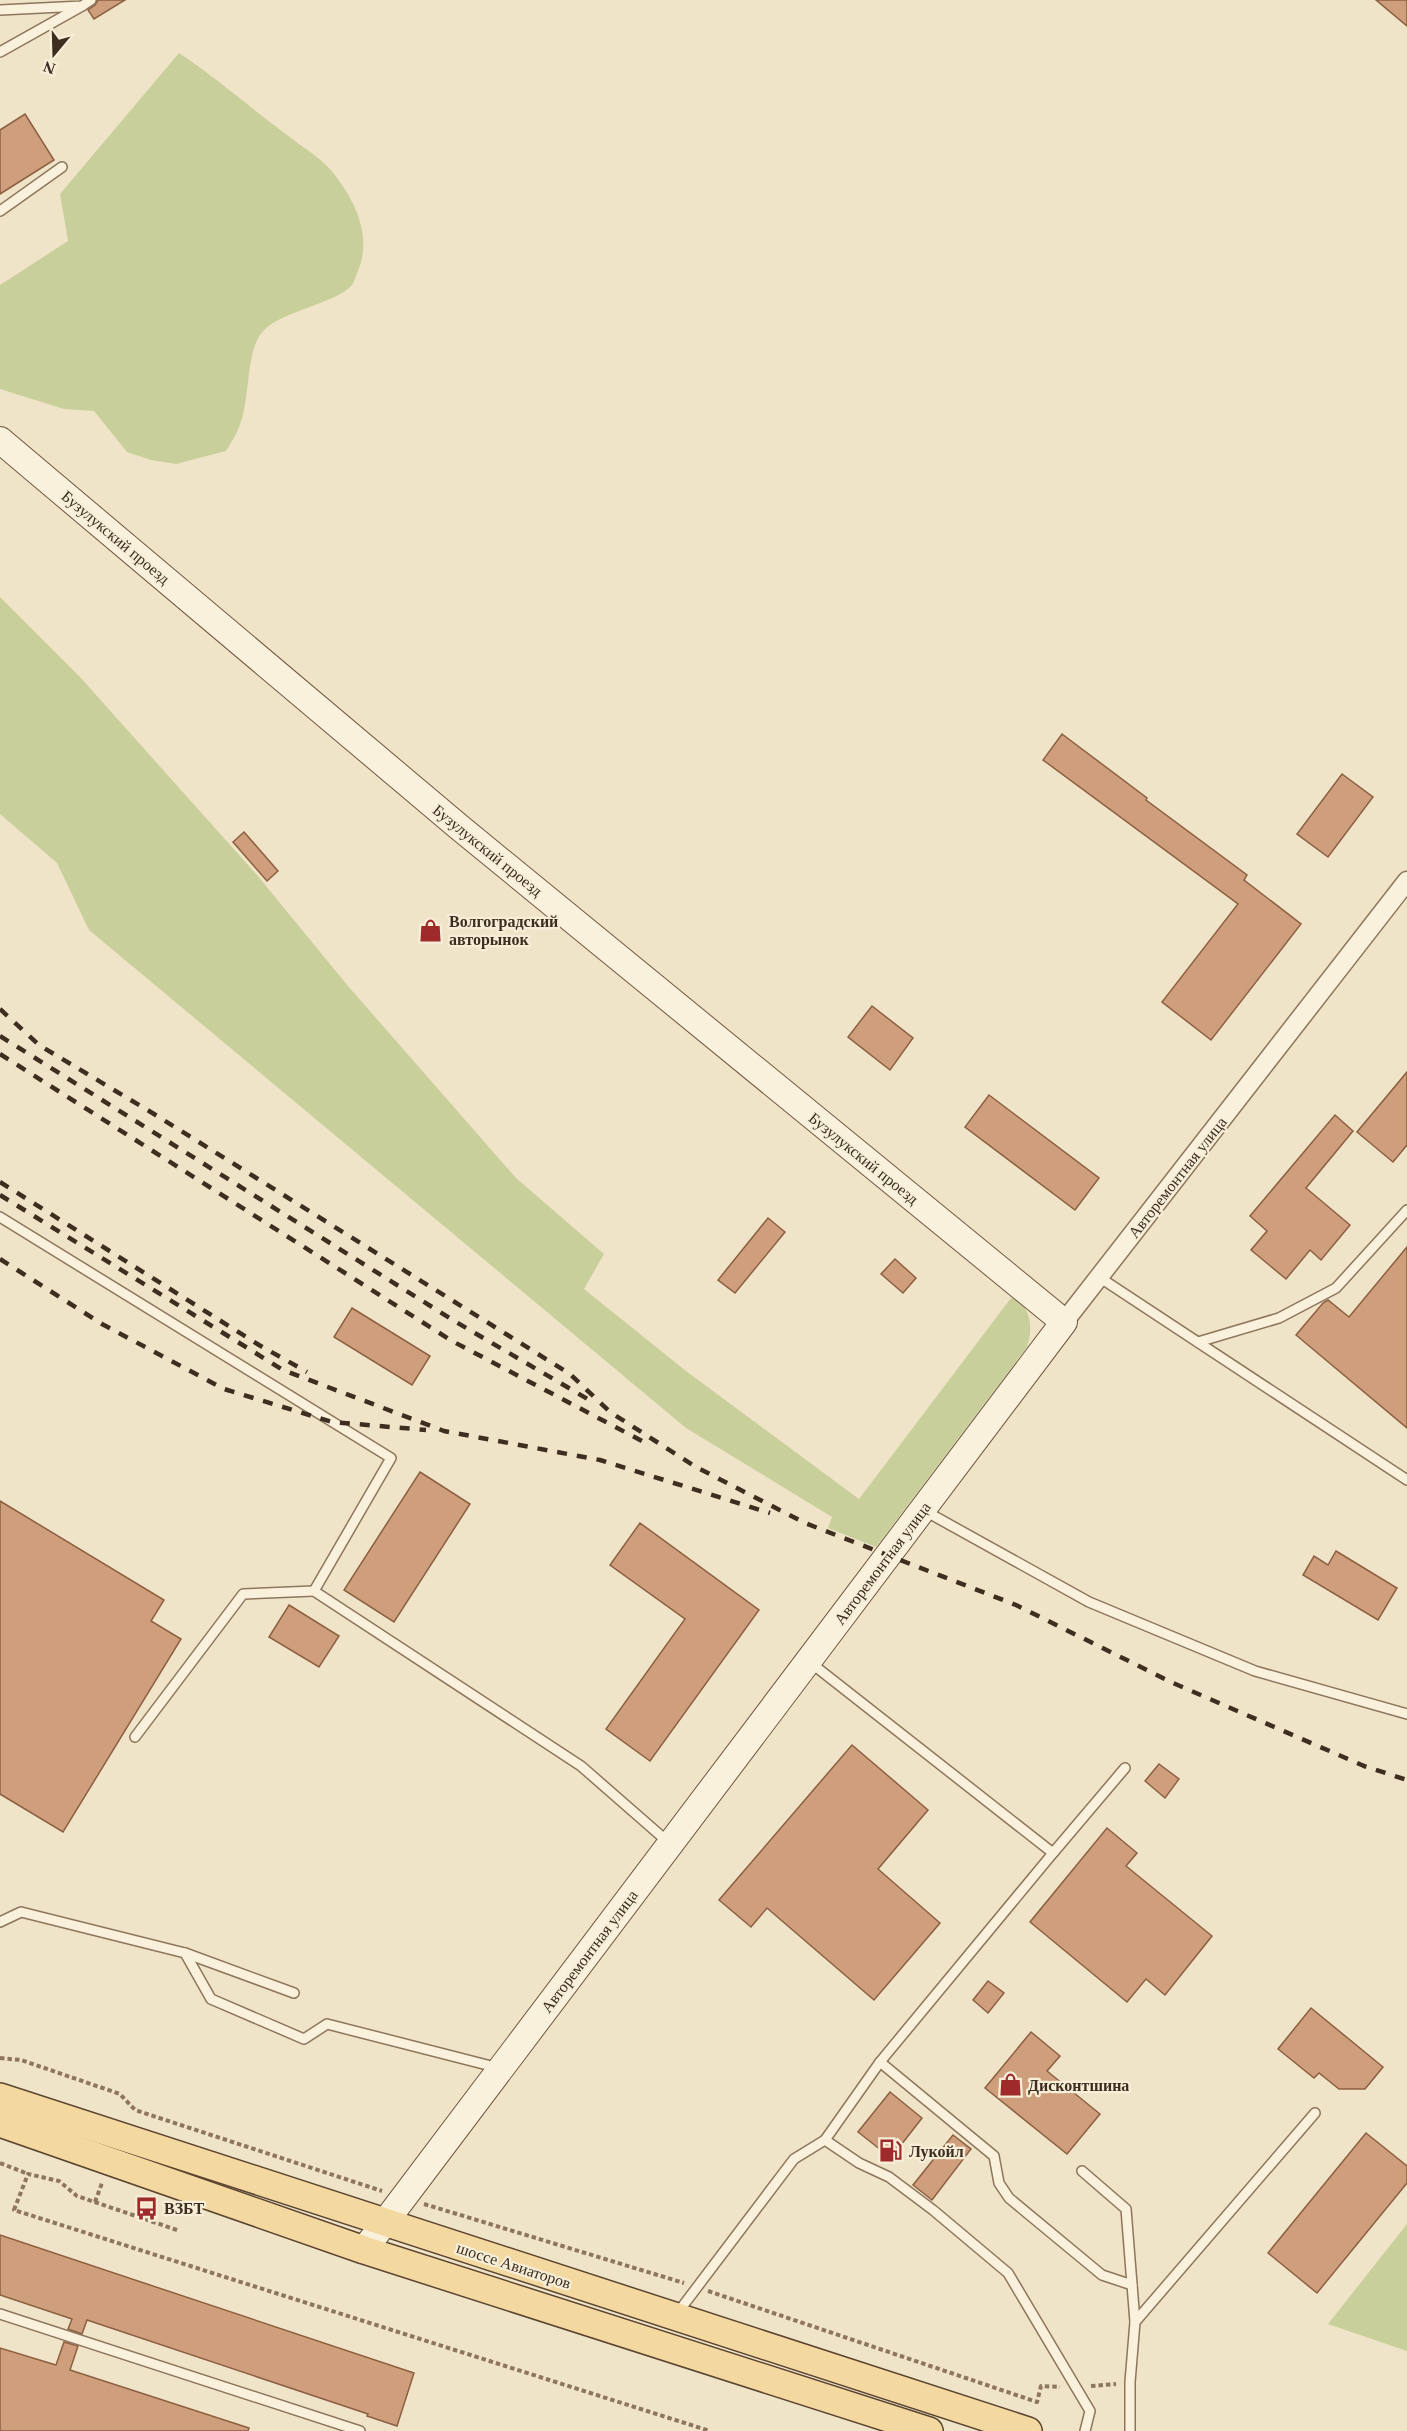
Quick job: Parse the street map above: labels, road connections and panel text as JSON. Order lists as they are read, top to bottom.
{
  "streets": {
    "main road": ["Бузулукский проезд", "Авторемонтная улица", "шоссе Авиаторов"]
  },
  "crossings": [
    ["Бузулукский проезд", "Авторемонтная улица"],
    ["Авторемонтная улица", "шоссе Авиаторов"]
  ],
  "places": {
    "shop": ["Волгоградский авторынок", "Дисконтшина"],
    "fuel station": ["Лукойл"],
    "bus stop": ["ВЗБТ"]
  },
  "north": "bottom"
}
